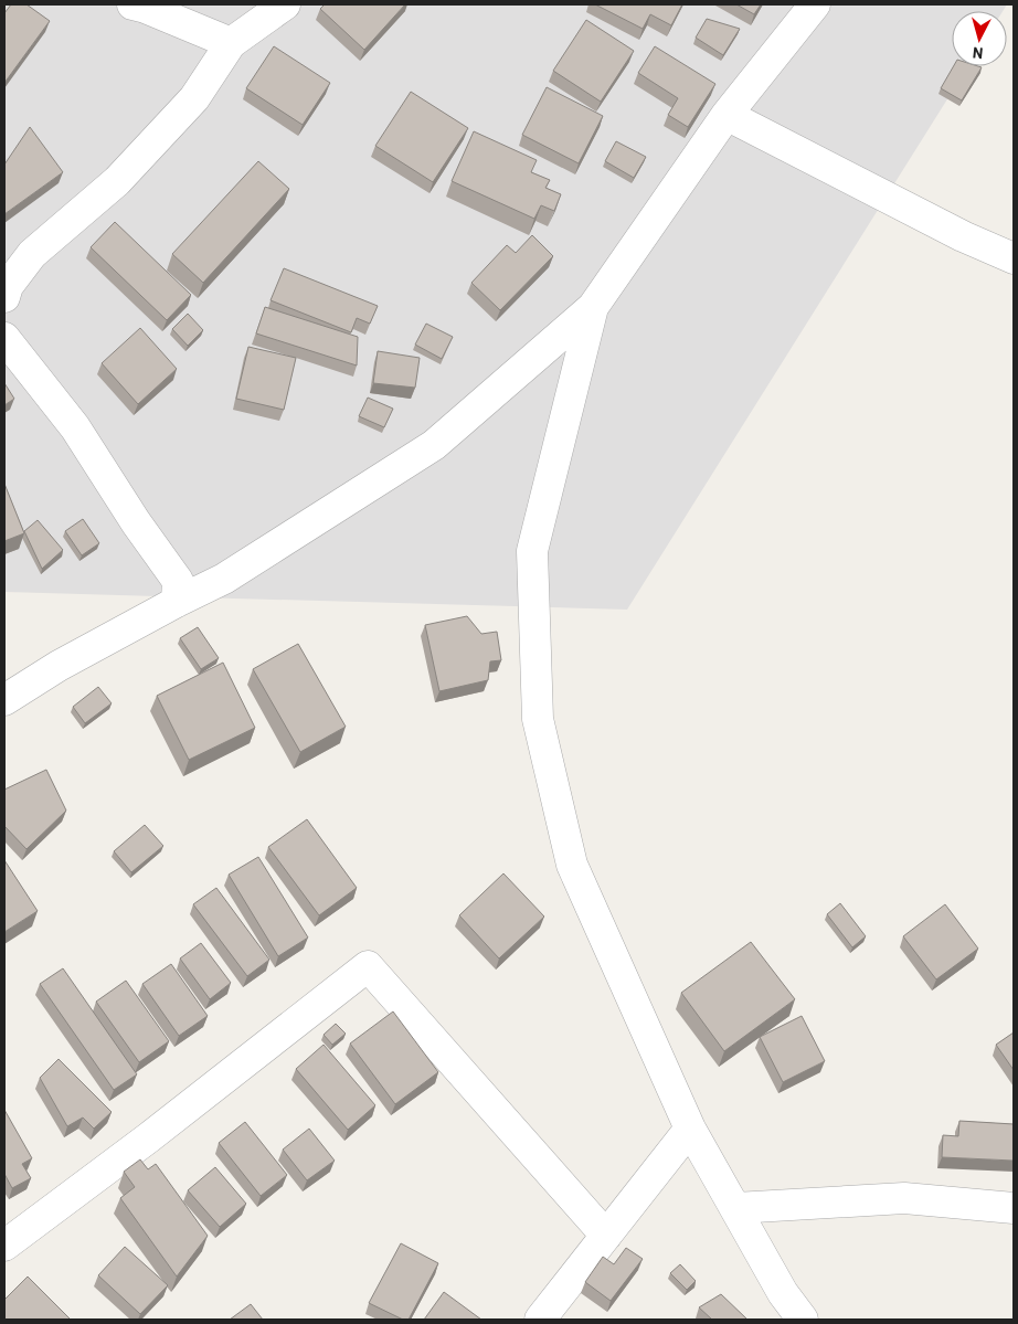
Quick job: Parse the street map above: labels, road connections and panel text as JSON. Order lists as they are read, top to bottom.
{
  "north": "bottom"
}
